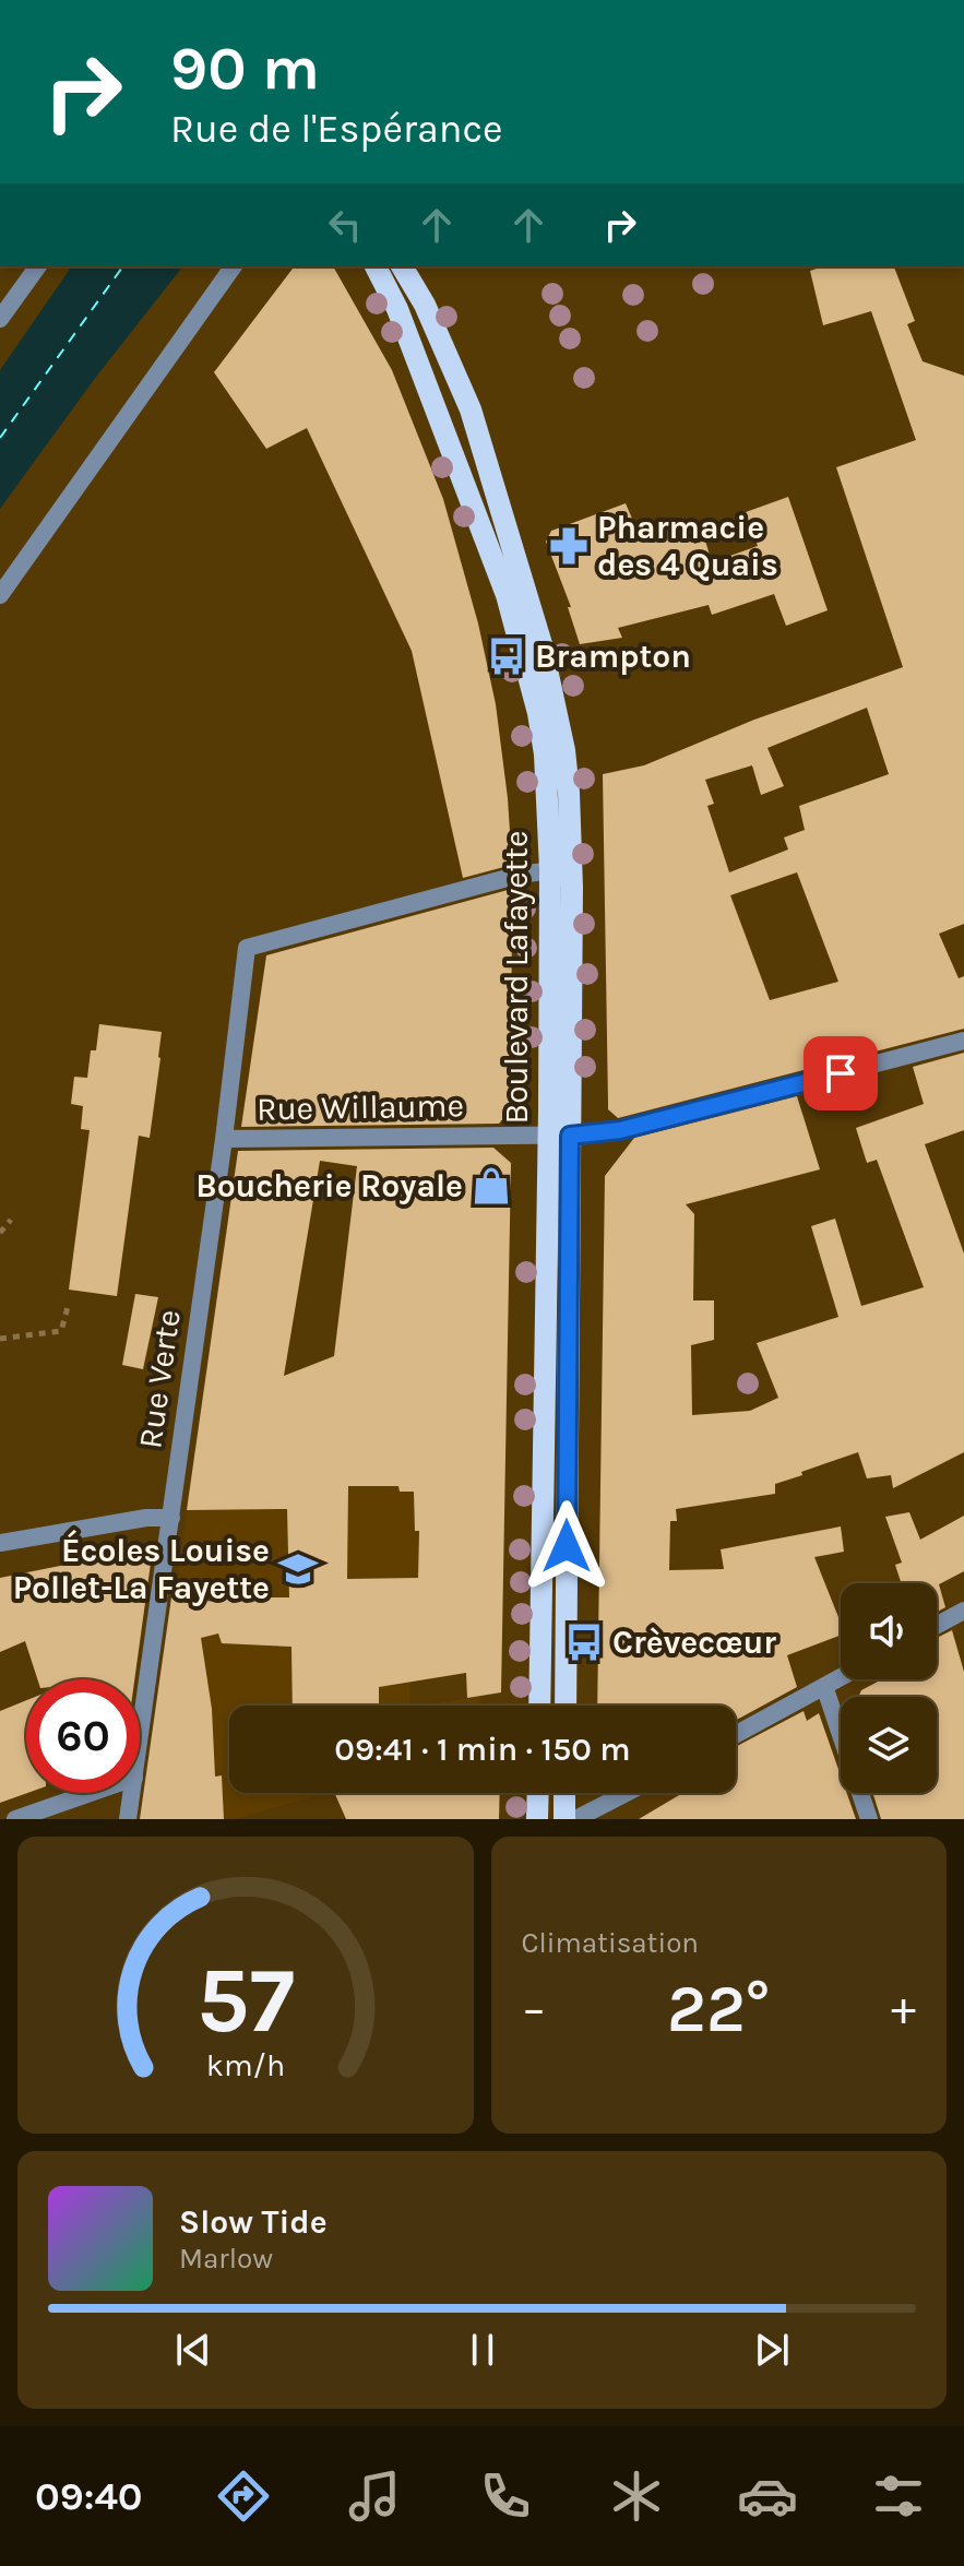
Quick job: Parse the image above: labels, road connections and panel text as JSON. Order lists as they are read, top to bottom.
{
  "streets": {
    "main road": ["Boulevard Lafayette"],
    "street": ["Rue Willaume", "Rue Verte"]
  },
  "crossings": [
    ["Boulevard Lafayette", "Rue Willaume"],
    ["Boulevard Lafayette", "Rue Verte"],
    ["Rue Willaume", "Rue Verte"]
  ],
  "places": {
    "pharmacy": ["Pharmacie des 4 Quais"],
    "bus stop": ["Brampton", "Crèvecœur"],
    "shop": ["Boucherie Royale"],
    "school or university": ["Écoles Louise Pollet-La Fayette"]
  },
  "page": {
    "turn": ["90 m", "Rue de l'Espérance"],
    "limit": "60",
    "trip": "09:41 · 1 min · 150 m",
    "tile": "Climatisation",
    "heat": ["−", "22°", "+"],
    "song": ["Slow Tide", "Marlow"],
    "tabs": "09:40",
    "gauge": ["57", "km/h"]
  }
}
